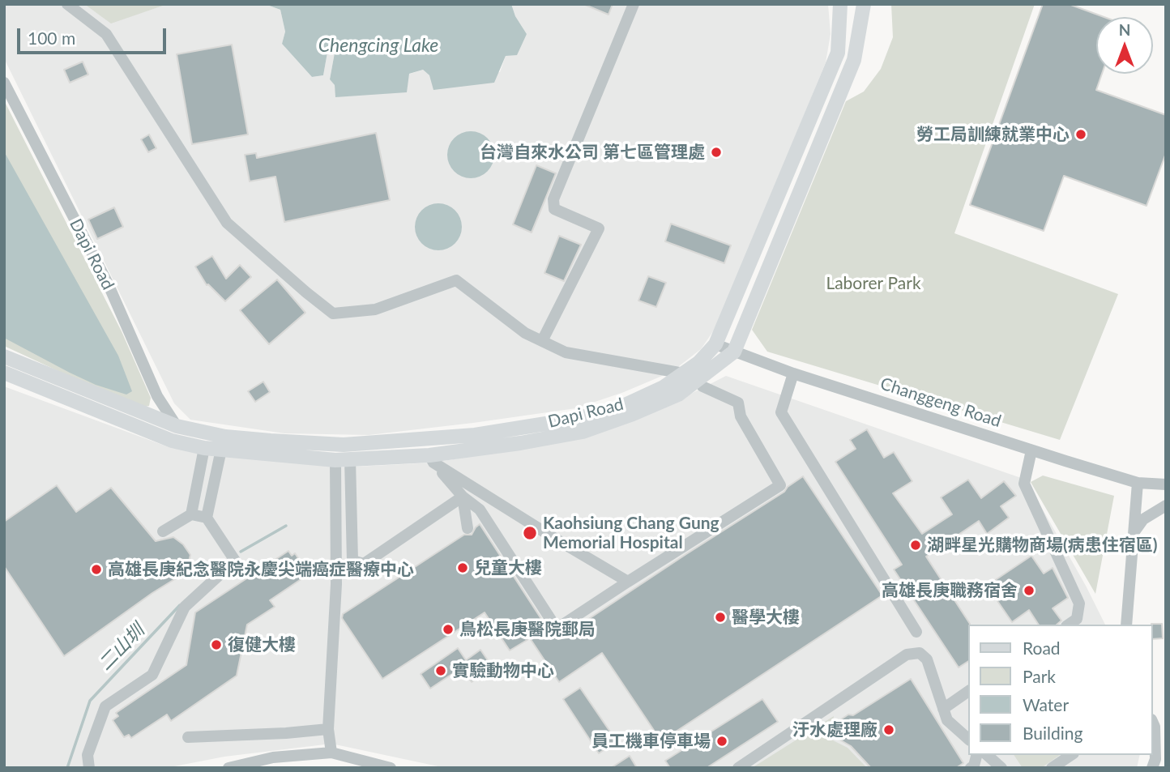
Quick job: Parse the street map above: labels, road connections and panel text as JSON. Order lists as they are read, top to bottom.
{
  "streets": {
    "main road": ["Dapi Road"],
    "street": ["Changgeng Road"]
  },
  "crossings": [
    ["Dapi Road", "Changgeng Road"]
  ],
  "water": ["Chengcing Lake", "二山圳"],
  "parks": ["Laborer Park"],
  "places": [
    "勞工局訓練就業中心",
    "台灣自來水公司 第七區管理處",
    "Kaohsiung Chang Gung Memorial Hospital",
    "湖畔星光購物商場(病患住宿區)",
    "兒童大樓",
    "高雄長庚紀念醫院永慶尖端癌症醫療中心",
    "高雄長庚職務宿舍",
    "醫學大樓",
    "鳥松長庚醫院郵局",
    "復健大樓",
    "實驗動物中心",
    "汙水處理廠",
    "員工機車停車場"
  ],
  "legend": [
    "Road",
    "Park",
    "Water",
    "Building"
  ],
  "scale_bar": "100 m",
  "north": "top"
}
